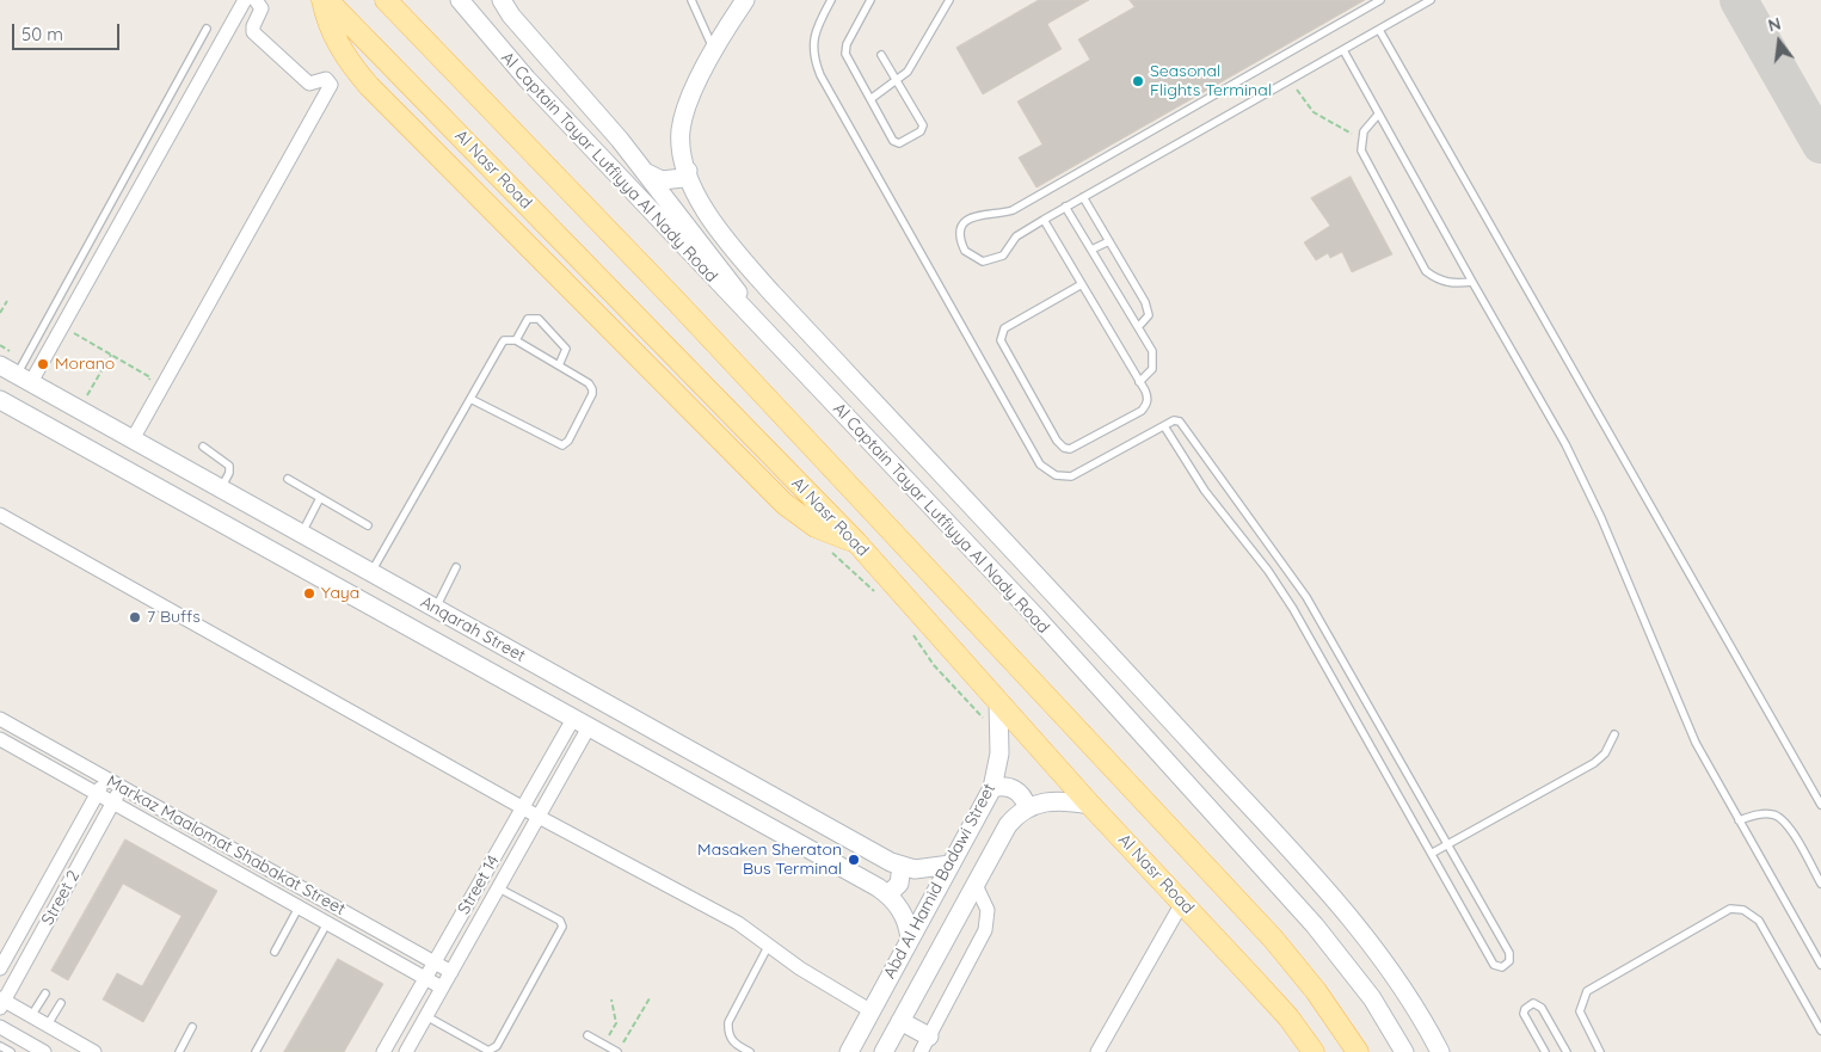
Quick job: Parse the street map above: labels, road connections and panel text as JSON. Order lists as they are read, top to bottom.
{
  "streets": {
    "main road": [
      "Al Captain Tayar Lutfiyya Al Nady Road",
      "Al Nasr Road",
      "Anqarah Street",
      "Abd Al Hamid Badawi Street"
    ],
    "street": ["Markaz Maalomat Shabakat Street", "Street 14", "Street 2"]
  },
  "crossings": [
    ["Al Nasr Road", "Abd Al Hamid Badawi Street"],
    ["Anqarah Street", "Abd Al Hamid Badawi Street"],
    ["Anqarah Street", "Street 14"],
    ["Markaz Maalomat Shabakat Street", "Street 14"],
    ["Markaz Maalomat Shabakat Street", "Street 2"]
  ],
  "places": [
    "Seasonal Flights Terminal",
    "Morano",
    "Yaya",
    "7 Buffs",
    "Masaken Sheraton Bus Terminal"
  ],
  "scale_bar": "50 m",
  "north": "top"
}
